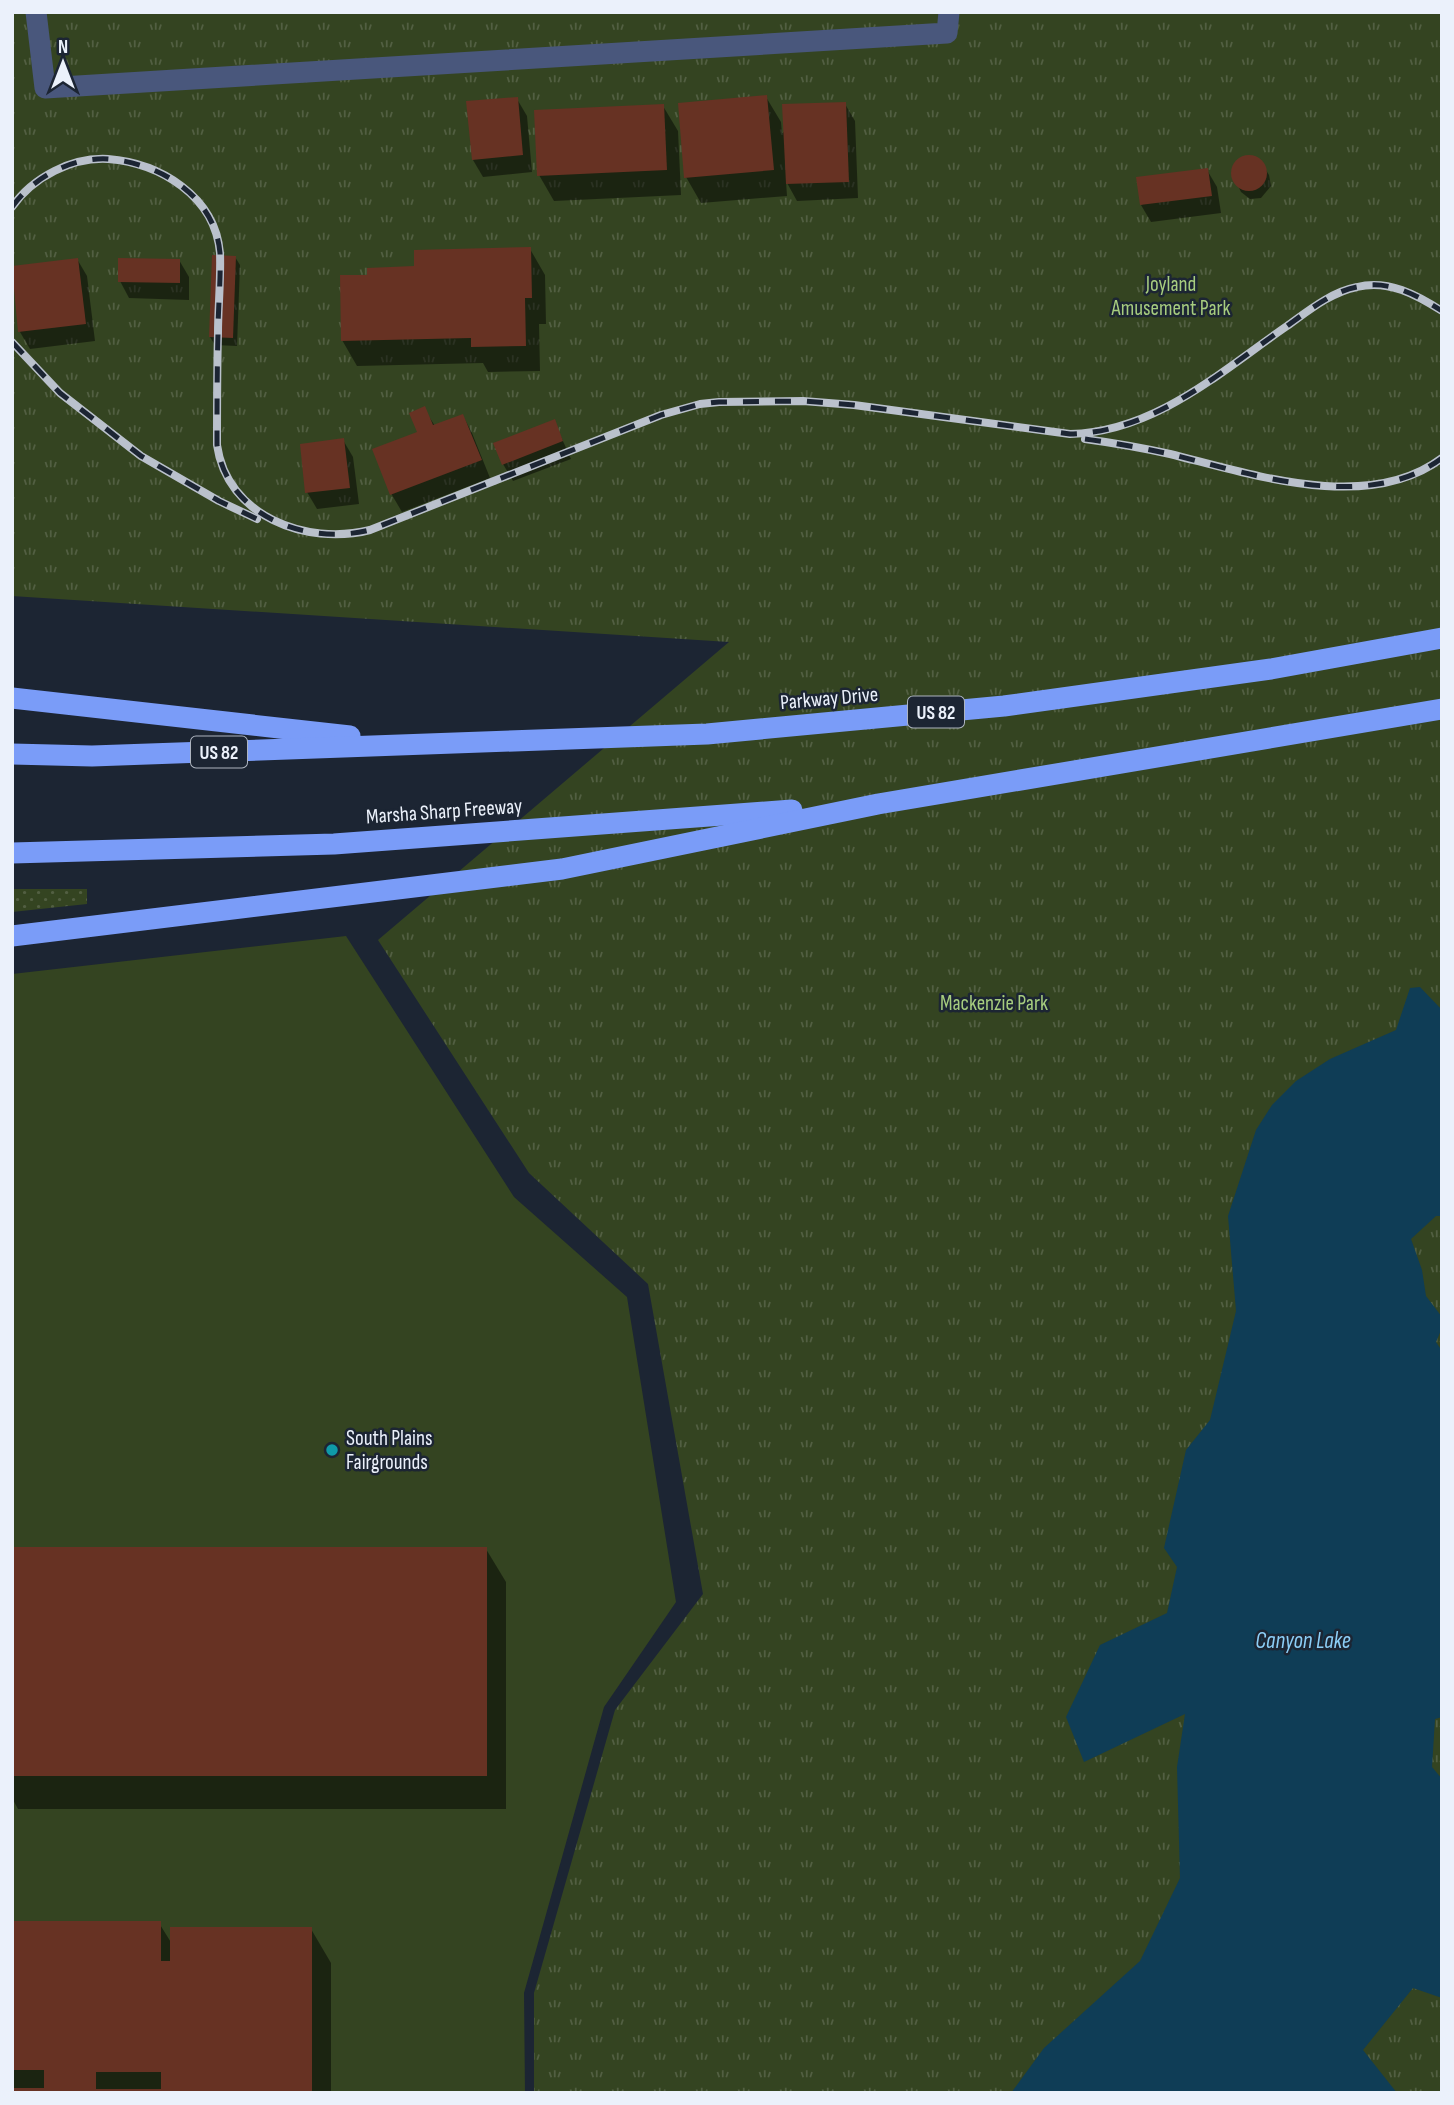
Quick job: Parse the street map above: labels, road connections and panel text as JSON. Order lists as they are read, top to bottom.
{
  "streets": {
    "highway": ["Parkway Drive", "US 82", "Marsha Sharp Freeway"]
  },
  "crossings": [
    ["Parkway Drive", "US 82"]
  ],
  "water": ["Canyon Lake"],
  "parks": ["Joyland Amusement Park", "Mackenzie Park"],
  "places": ["South Plains Fairgrounds"],
  "north": "top"
}
